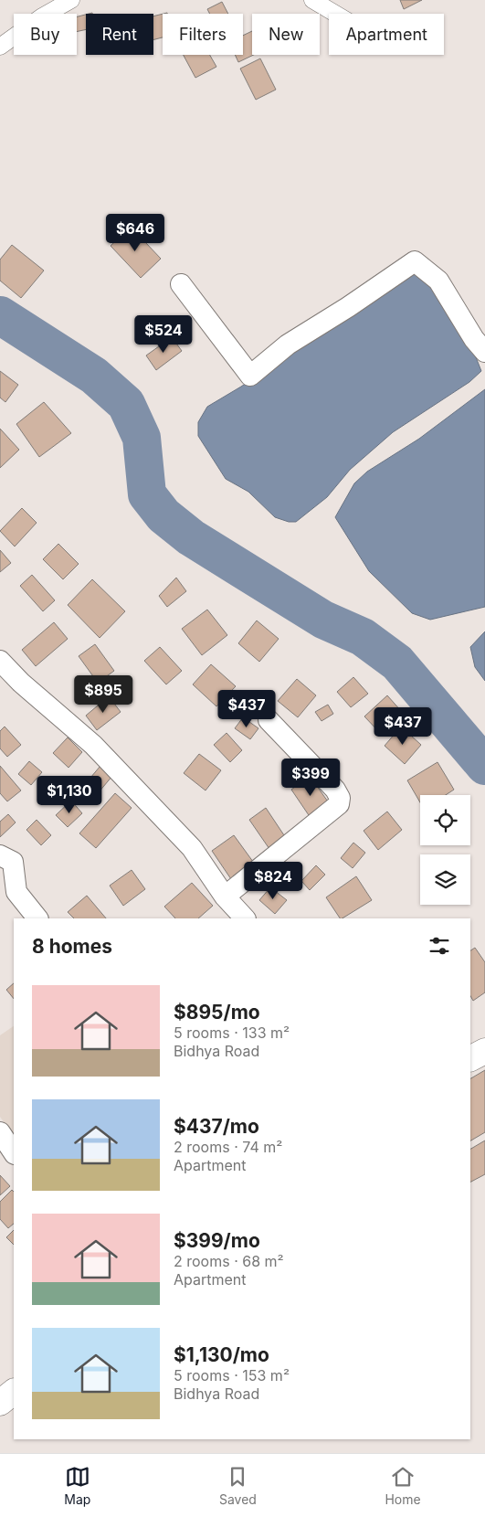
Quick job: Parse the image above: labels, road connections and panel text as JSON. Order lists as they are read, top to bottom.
{
  "page": {
    "chip": [
      "Buy",
      "Rent",
      "Filters",
      "New",
      "Apartment"
    ],
    "price": [
      "$646",
      "$524",
      "$895",
      "$437",
      "$437",
      "$399",
      "$1,130",
      "$824"
    ],
    "heading": "8 homes",
    "list": [
      {
        "name": "$895/mo",
        "note": "5 rooms · 133 m² · Bidhya Road"
      },
      {
        "name": "$437/mo",
        "note": "2 rooms · 74 m² · Apartment"
      },
      {
        "name": "$399/mo",
        "note": "2 rooms · 68 m² · Apartment"
      },
      {
        "name": "$1,130/mo",
        "note": "5 rooms · 153 m² · Bidhya Road"
      }
    ],
    "tabs": ["Map", "Saved", "Home"]
  }
}
